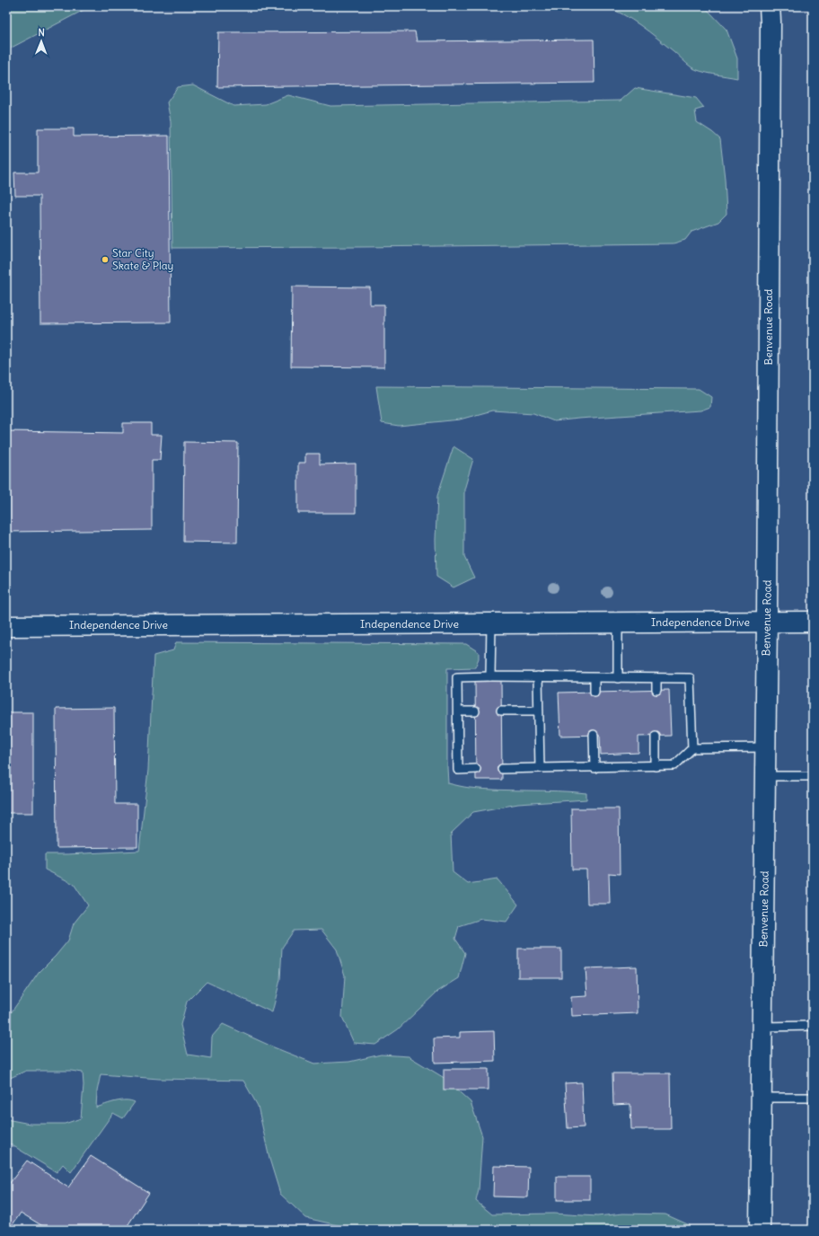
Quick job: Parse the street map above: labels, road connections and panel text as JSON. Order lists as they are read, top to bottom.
{
  "streets": {
    "main road": ["Benvenue Road", "Independence Drive"]
  },
  "crossings": [
    ["Benvenue Road", "Independence Drive"]
  ],
  "places": ["Star City Skate & Play"],
  "north": "top"
}
